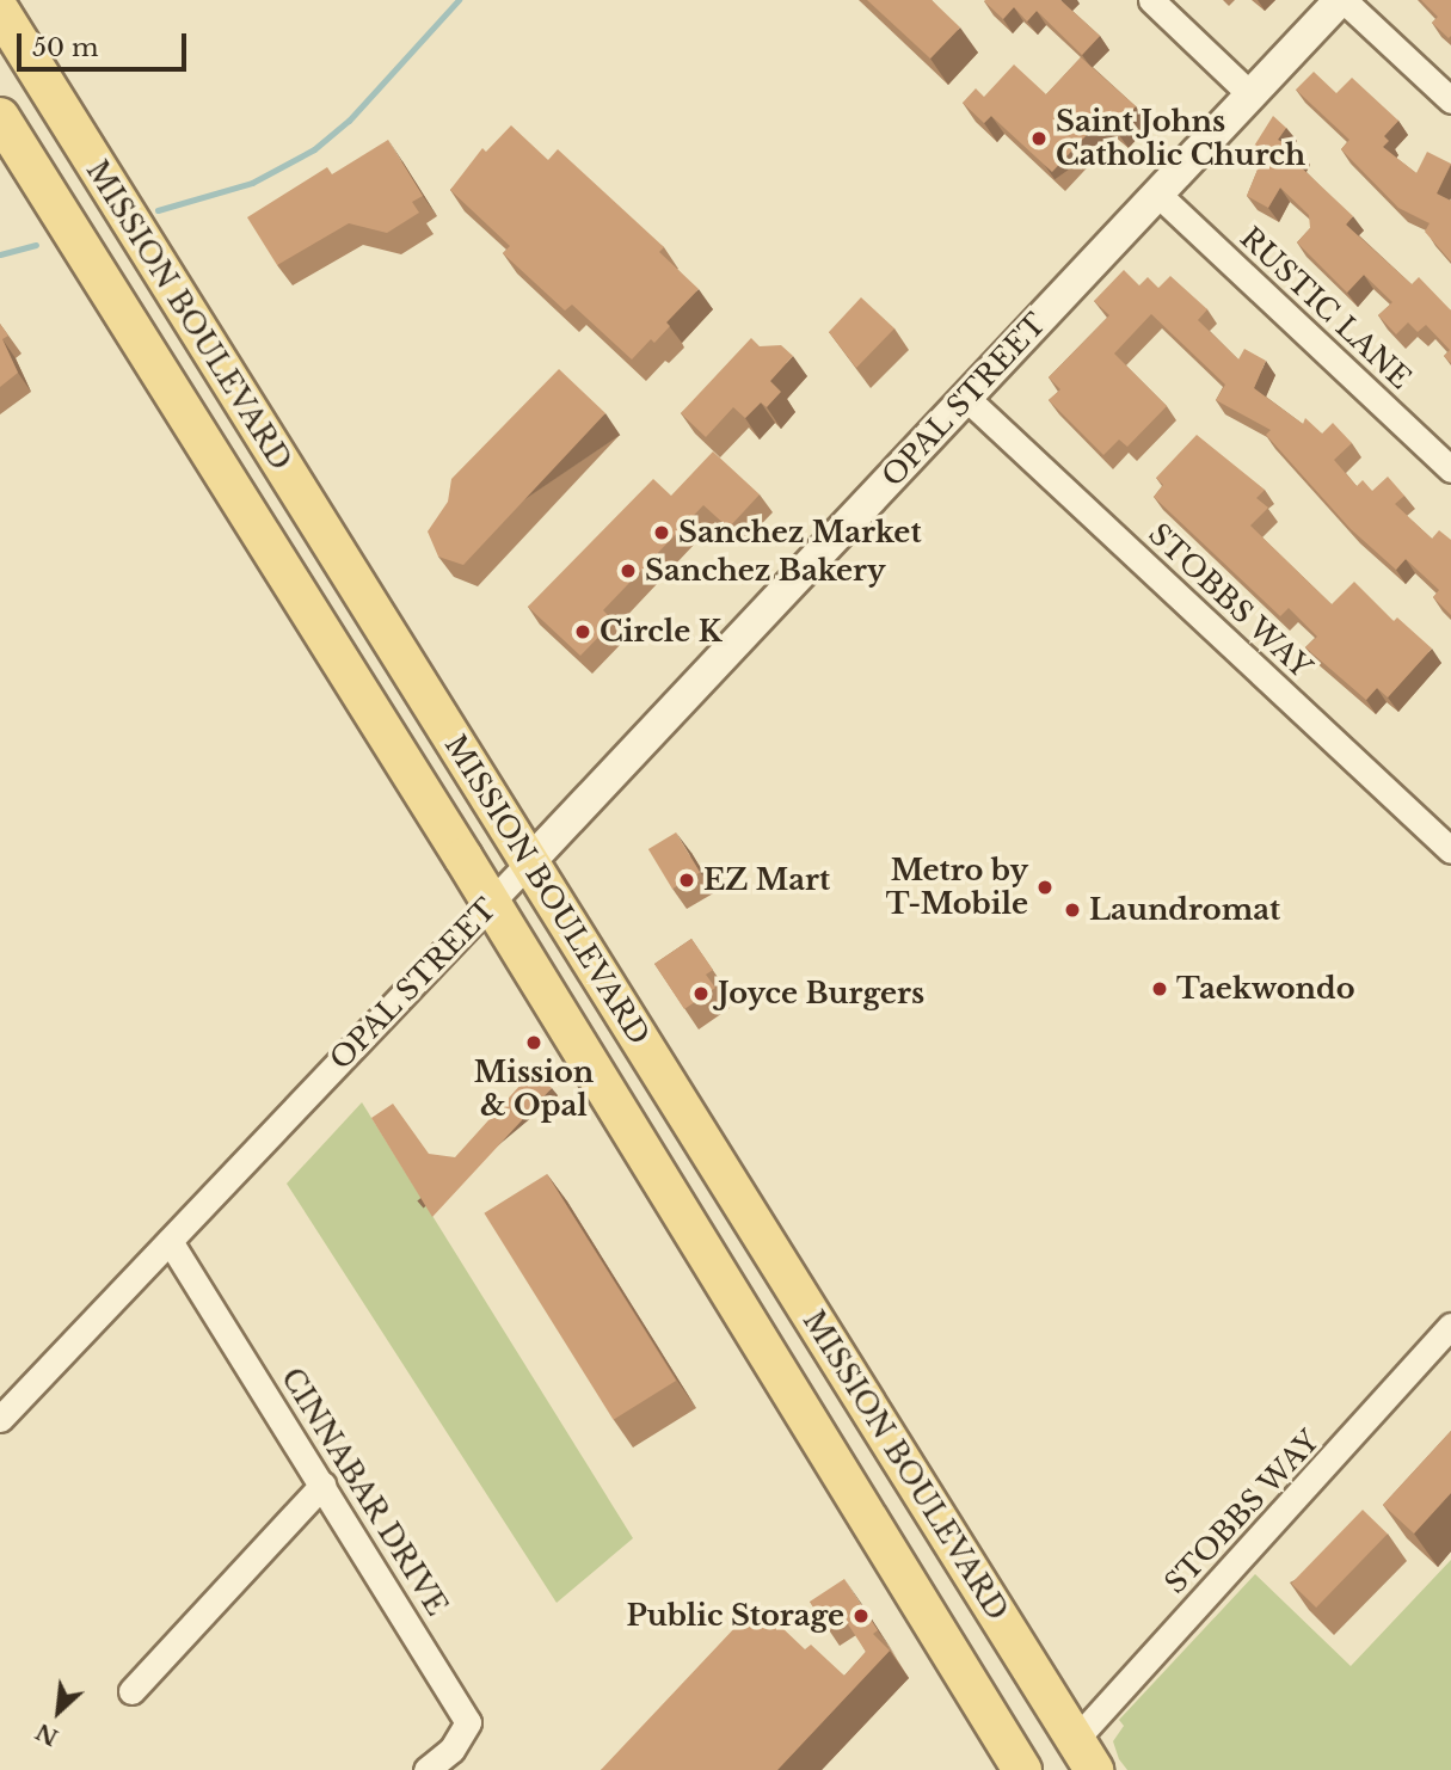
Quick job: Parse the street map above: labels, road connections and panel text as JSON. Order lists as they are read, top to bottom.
{
  "streets": {
    "main road": ["MISSION BOULEVARD"],
    "street": [
      "RUSTIC LANE",
      "OPAL STREET",
      "STOBBS WAY",
      "CINNABAR DRIVE"
    ]
  },
  "crossings": [
    ["RUSTIC LANE", "OPAL STREET"],
    ["MISSION BOULEVARD", "OPAL STREET"],
    ["MISSION BOULEVARD", "STOBBS WAY"],
    ["OPAL STREET", "STOBBS WAY"],
    ["OPAL STREET", "CINNABAR DRIVE"]
  ],
  "places": [
    "Saint Johns Catholic Church",
    "Sanchez Market",
    "Sanchez Bakery",
    "Circle K",
    "EZ Mart",
    "Metro by T-Mobile",
    "Laundromat",
    "Taekwondo",
    "Joyce Burgers",
    "Mission & Opal",
    "Public Storage"
  ],
  "scale_bar": "50 m",
  "north": "bottom left"
}
